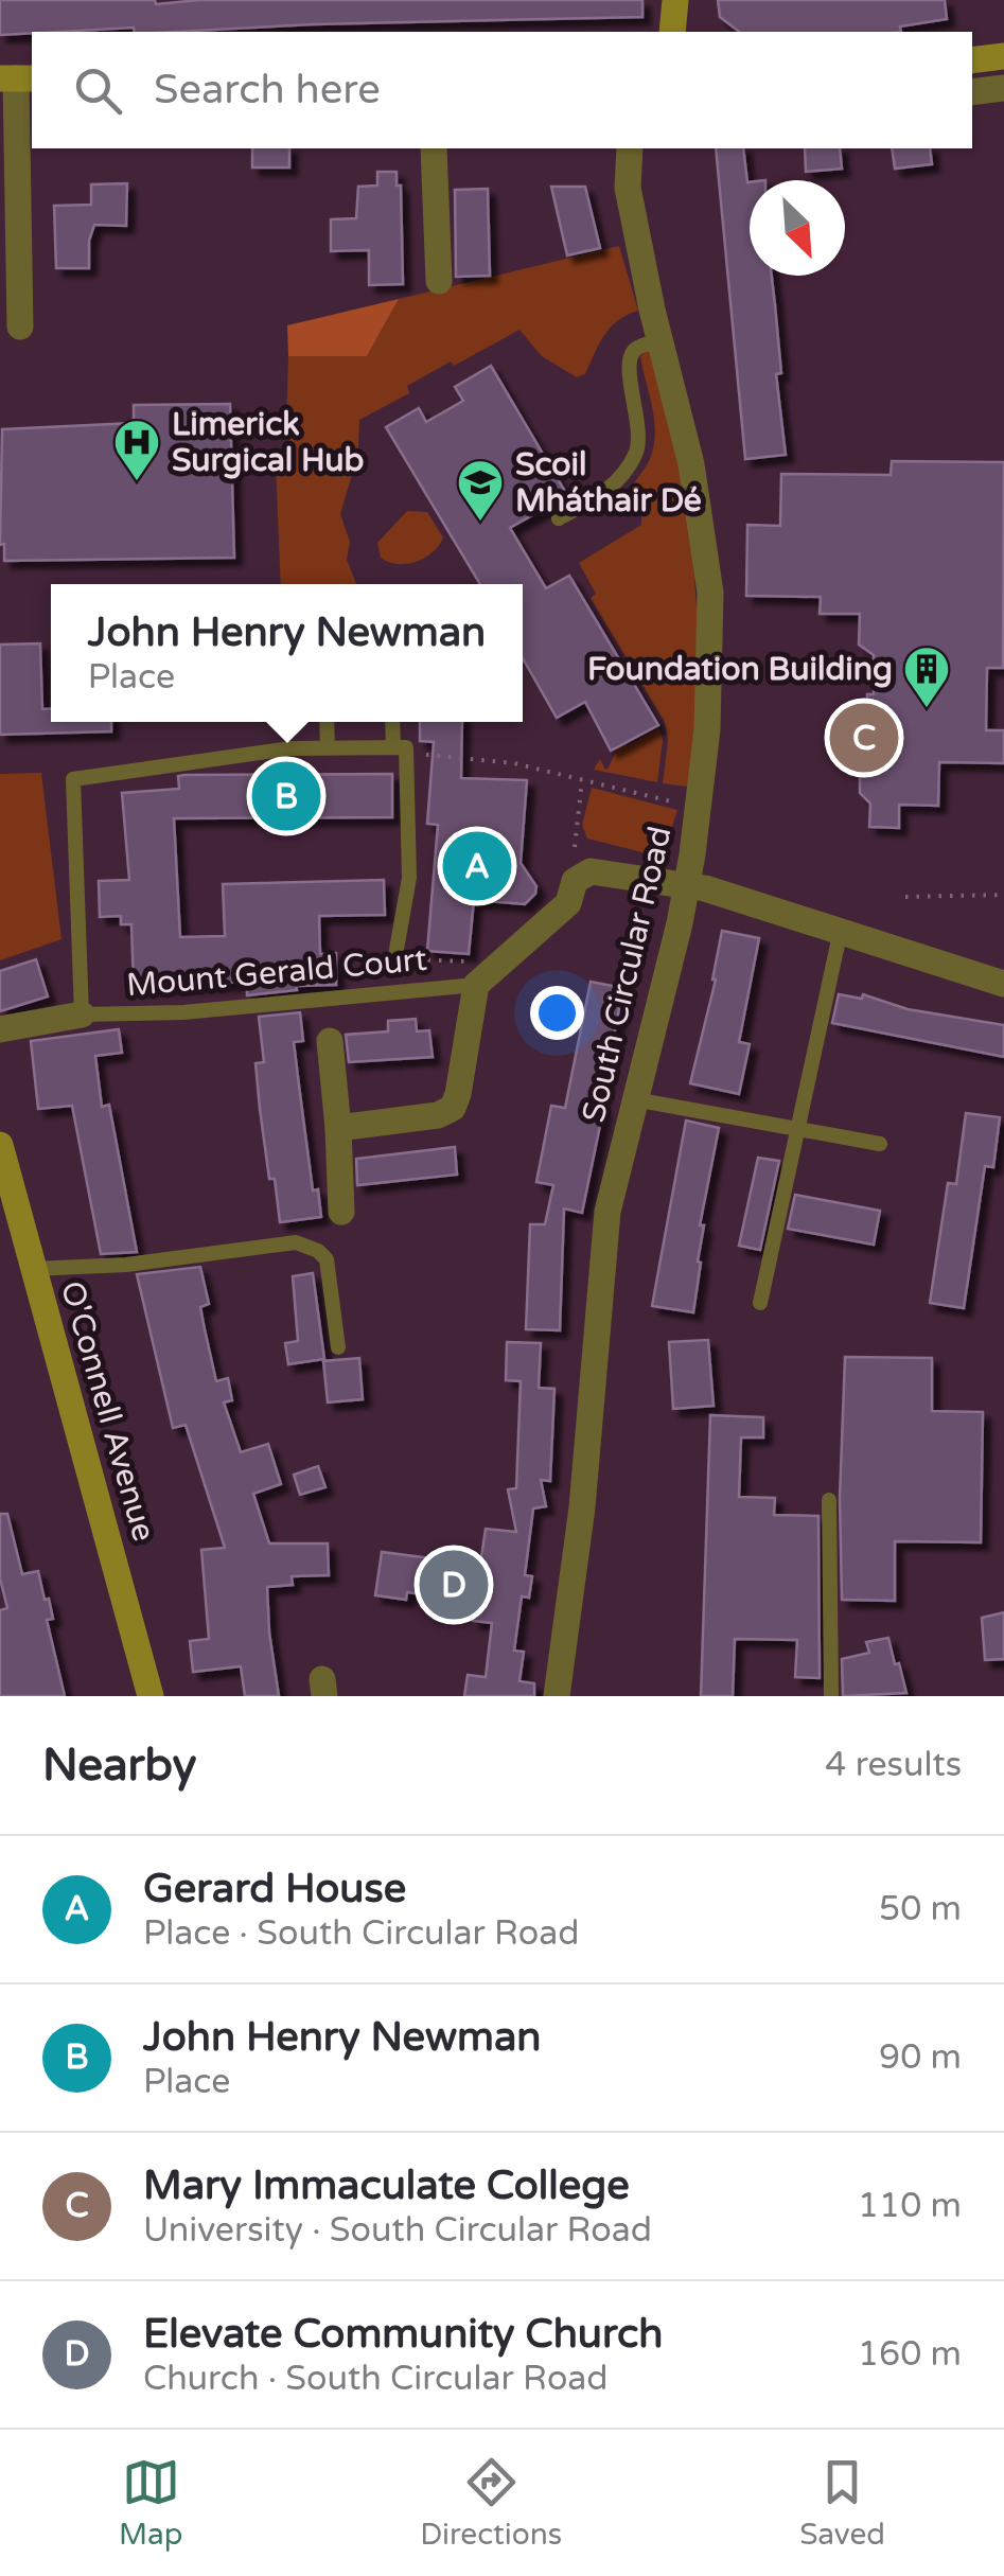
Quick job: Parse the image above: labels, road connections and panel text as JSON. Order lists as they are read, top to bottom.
{
  "streets": {
    "main road": ["O'Connell Avenue"],
    "street": ["South Circular Road"],
    "lane": ["Mount Gerald Court"]
  },
  "places": {
    "hospital": ["Limerick Surgical Hub"],
    "school or university": ["Scoil Mháthair Dé"],
    "building": ["Foundation Building"]
  },
  "north": "bottom right",
  "page": {
    "search": "Search here",
    "popup": ["John Henry Newman", "Place"],
    "pins": [
      "C",
      "B",
      "A",
      "D"
    ],
    "heading": ["Nearby", "4 results"],
    "list": [
      {
        "mark": "A",
        "name": "Gerard House",
        "note": "Place · South Circular Road",
        "value": "50 m"
      },
      {
        "mark": "B",
        "name": "John Henry Newman",
        "note": "Place",
        "value": "90 m"
      },
      {
        "mark": "C",
        "name": "Mary Immaculate College",
        "note": "University · South Circular Road",
        "value": "110 m"
      },
      {
        "mark": "D",
        "name": "Elevate Community Church",
        "note": "Church · South Circular Road",
        "value": "160 m"
      }
    ],
    "nav": ["Map", "Directions", "Saved"]
  }
}
